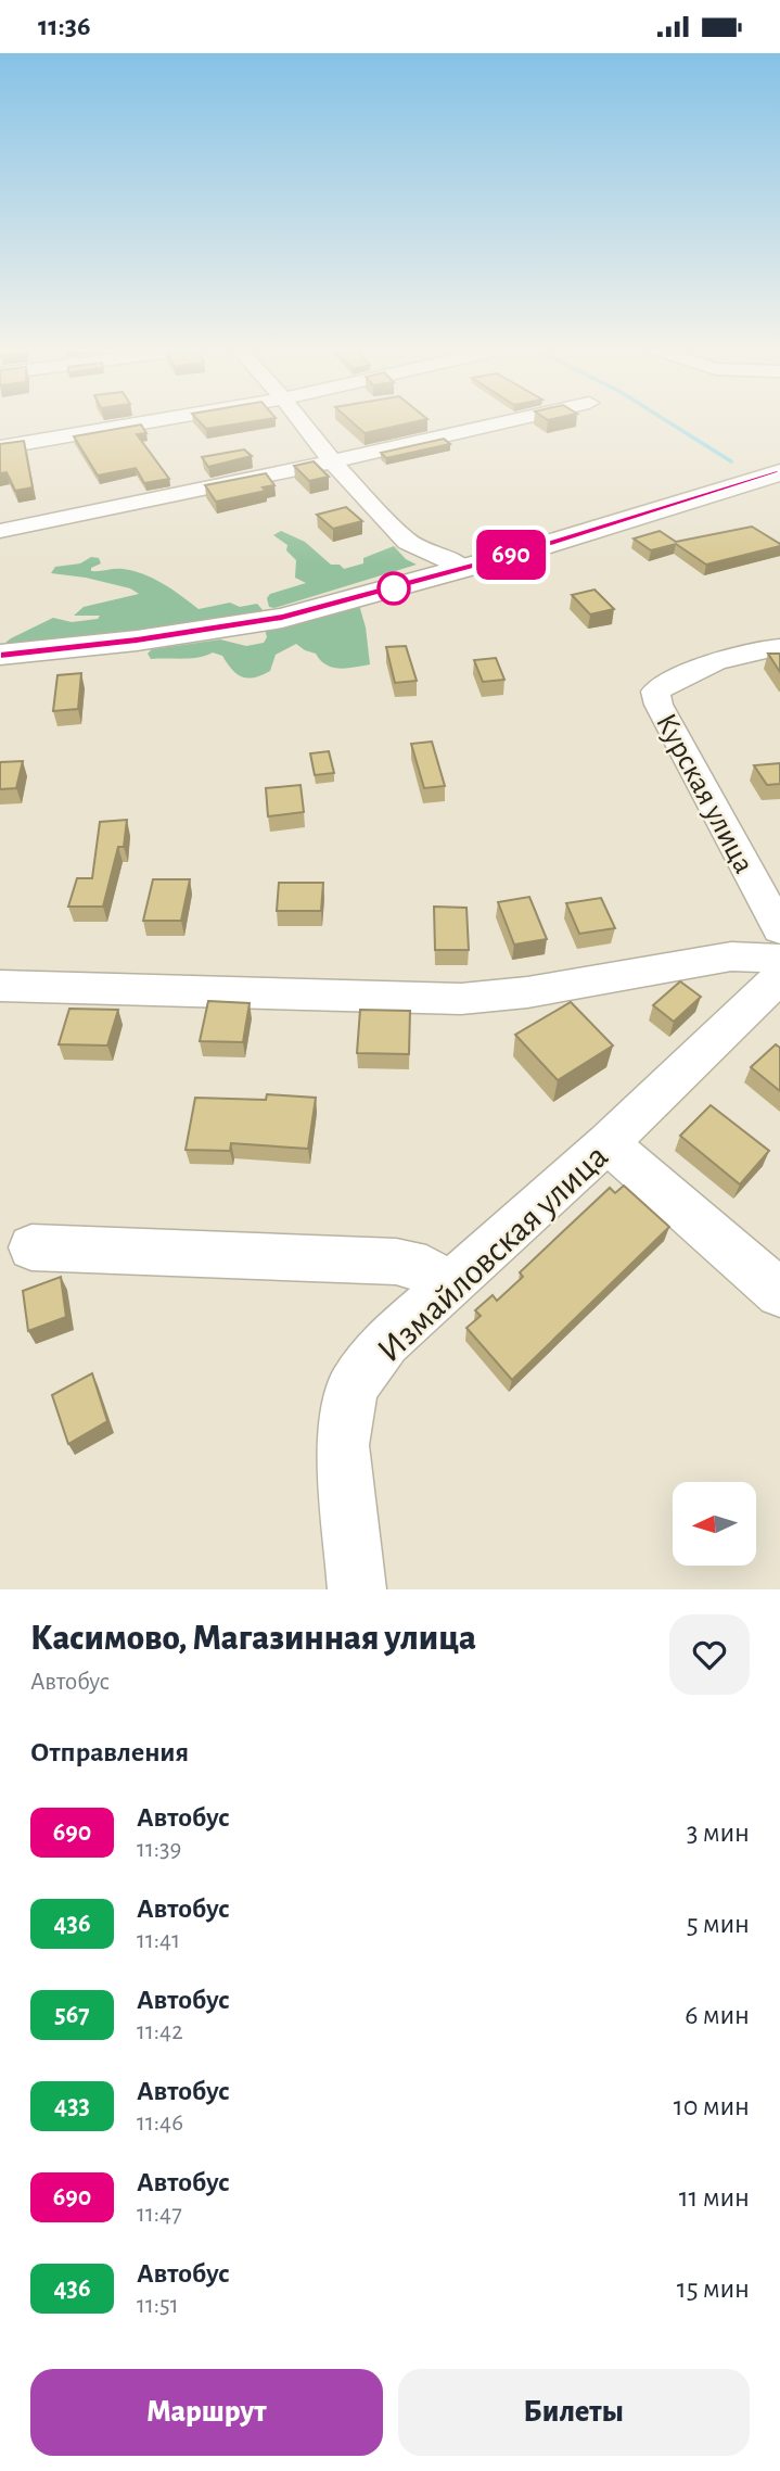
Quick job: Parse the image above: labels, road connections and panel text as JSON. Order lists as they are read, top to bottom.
{
  "streets": {
    "street": ["Курская улица", "Измайловская улица"]
  },
  "lines": ["bus line 690"],
  "north": "left",
  "page": {
    "status": "11:36",
    "on_map": "690",
    "heading": [
      ["Касимово, Магазинная улица", "Автобус"],
      "Отправления"
    ],
    "list": [
      {
        "mark": "690",
        "name": "Автобус",
        "note": "11:39",
        "value": "3 мин"
      },
      {
        "mark": "436",
        "name": "Автобус",
        "note": "11:41",
        "value": "5 мин"
      },
      {
        "mark": "567",
        "name": "Автобус",
        "note": "11:42",
        "value": "6 мин"
      },
      {
        "mark": "433",
        "name": "Автобус",
        "note": "11:46",
        "value": "10 мин"
      },
      {
        "mark": "690",
        "name": "Автобус",
        "note": "11:47",
        "value": "11 мин"
      },
      {
        "mark": "436",
        "name": "Автобус",
        "note": "11:51",
        "value": "15 мин"
      }
    ],
    "buttons": ["Маршрут", "Билеты"]
  }
}
